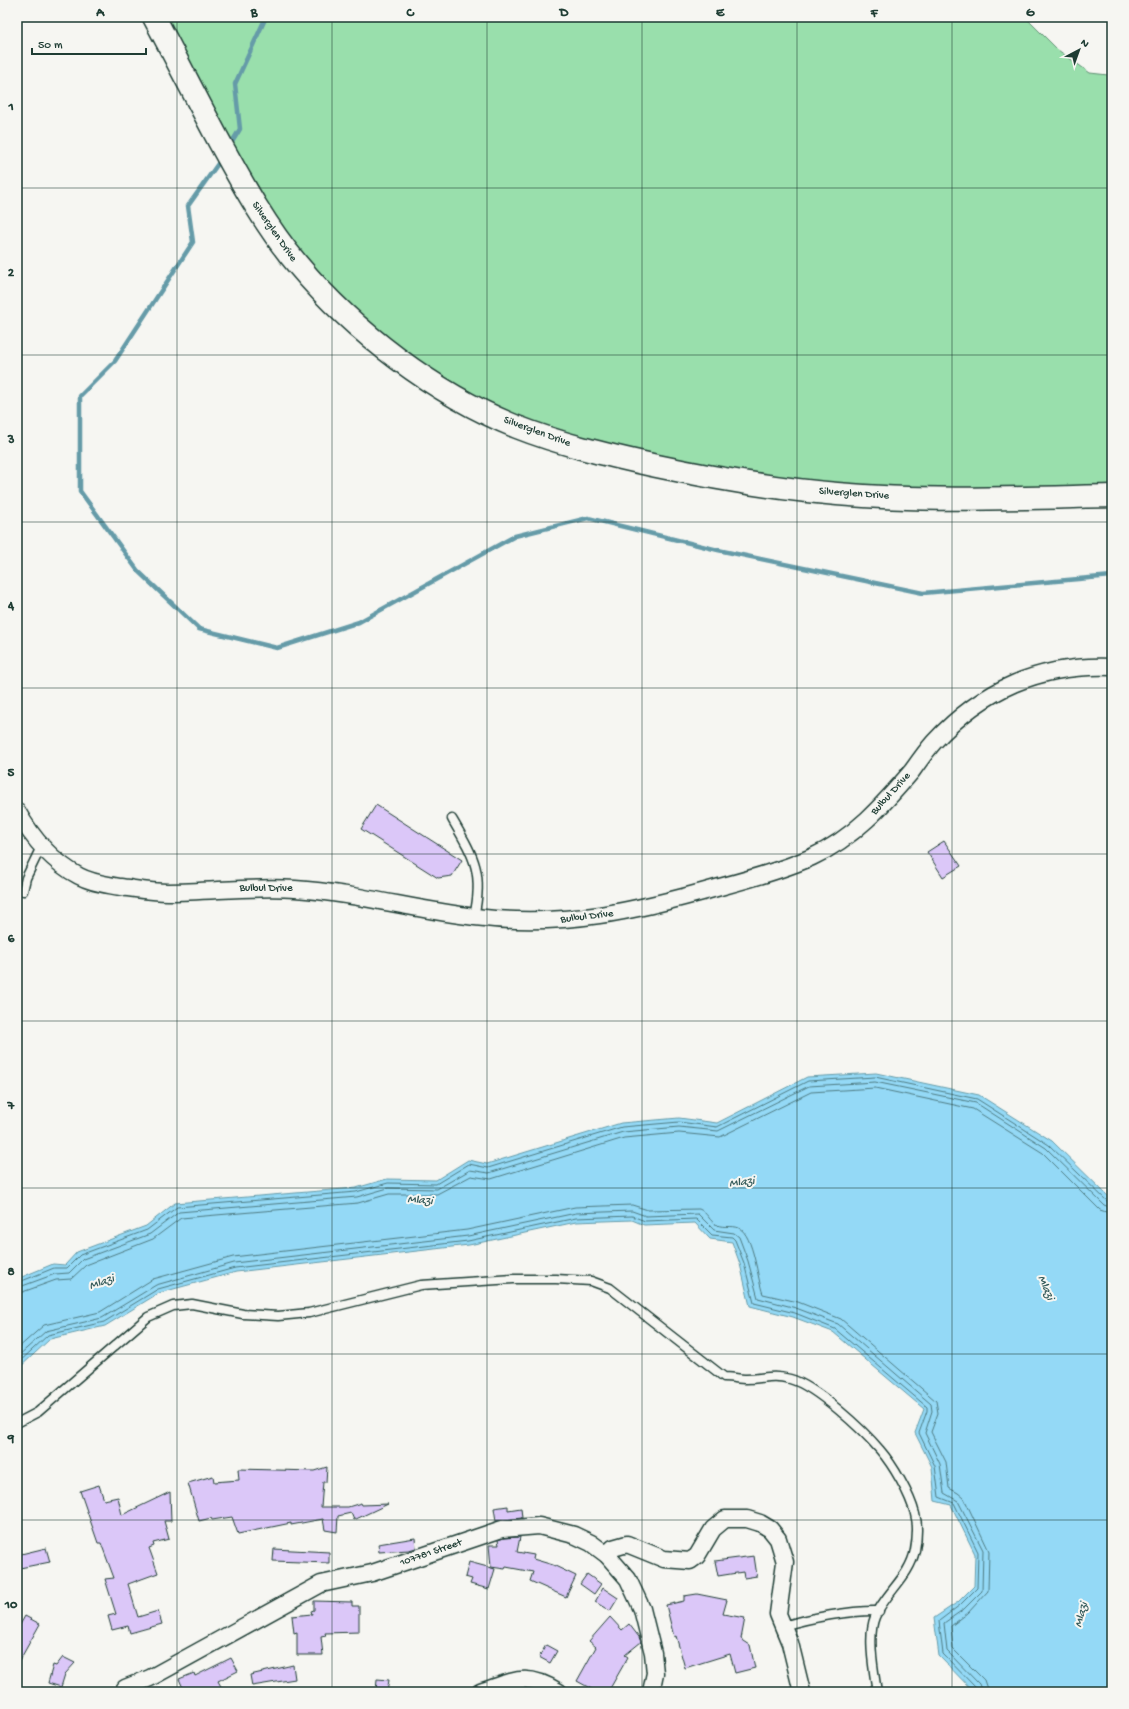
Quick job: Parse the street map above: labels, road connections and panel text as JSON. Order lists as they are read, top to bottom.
{
  "streets": {
    "street": ["Silverglen Drive", "Bulbul Drive", "107781 Street"]
  },
  "water": ["Mlazi"],
  "scale_bar": "50 m",
  "north": "top right",
  "grid": {
    "columns": [
      "A",
      "B",
      "C",
      "D",
      "E",
      "F",
      "G"
    ],
    "rows": [
      "1",
      "2",
      "3",
      "4",
      "5",
      "6",
      "7",
      "8",
      "9",
      "10"
    ]
  }
}
